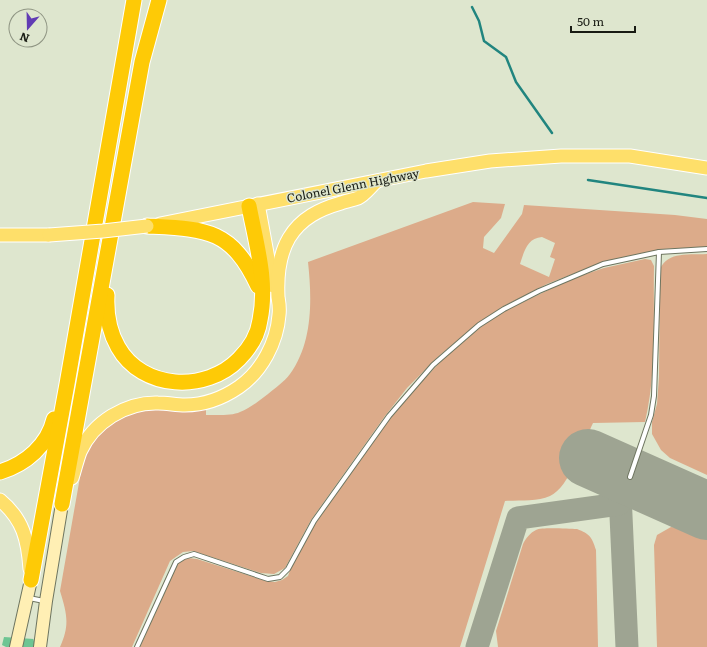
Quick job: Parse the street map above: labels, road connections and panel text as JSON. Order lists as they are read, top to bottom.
{
  "streets": {
    "main road": ["Colonel Glenn Highway"]
  },
  "scale_bar": "50 m",
  "north": "bottom"
}
